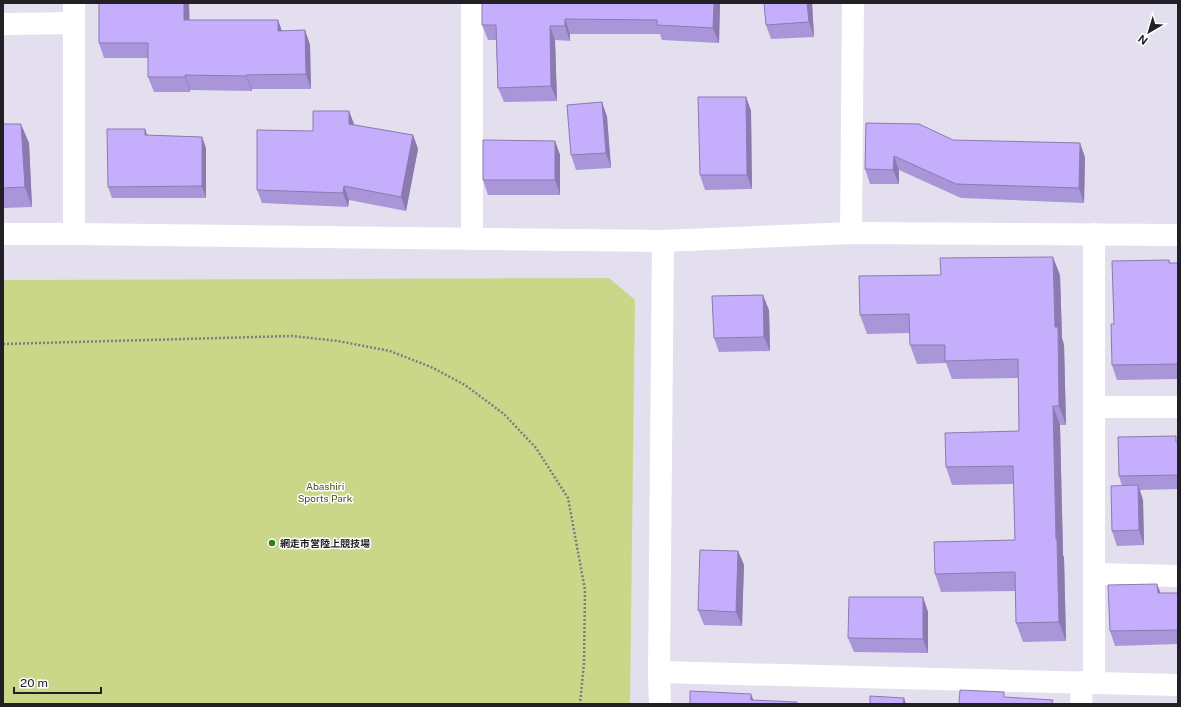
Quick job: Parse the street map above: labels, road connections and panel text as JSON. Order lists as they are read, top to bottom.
{
  "parks": ["Abashiri Sports Park"],
  "places": ["網走市営陸上競技場"],
  "scale_bar": "20 m",
  "north": "bottom left"
}
